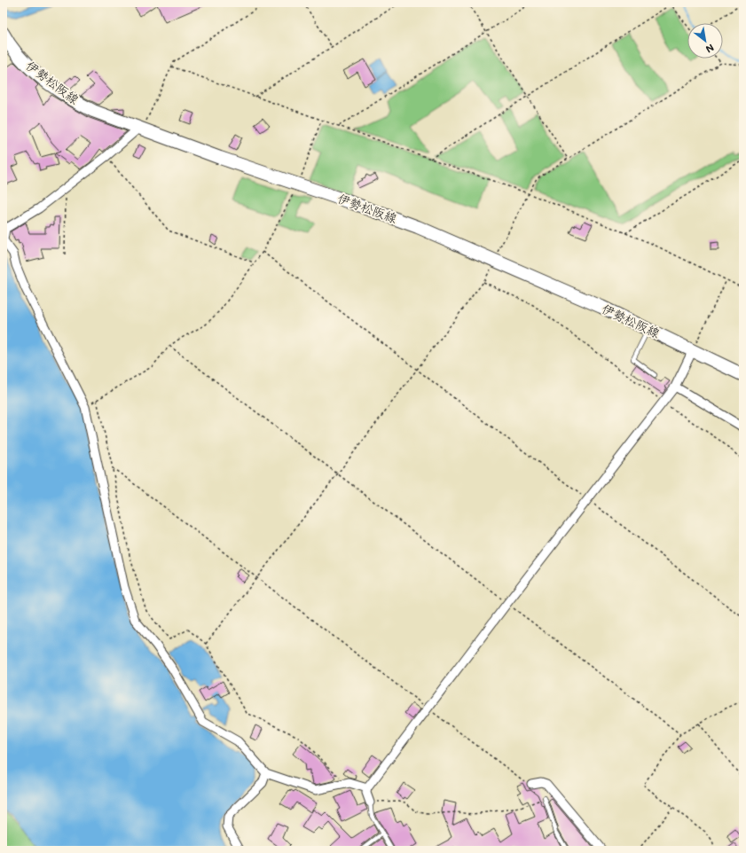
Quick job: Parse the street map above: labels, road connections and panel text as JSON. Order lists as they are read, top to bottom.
{
  "streets": {
    "main road": ["伊勢松阪線"]
  },
  "north": "bottom right"
}
